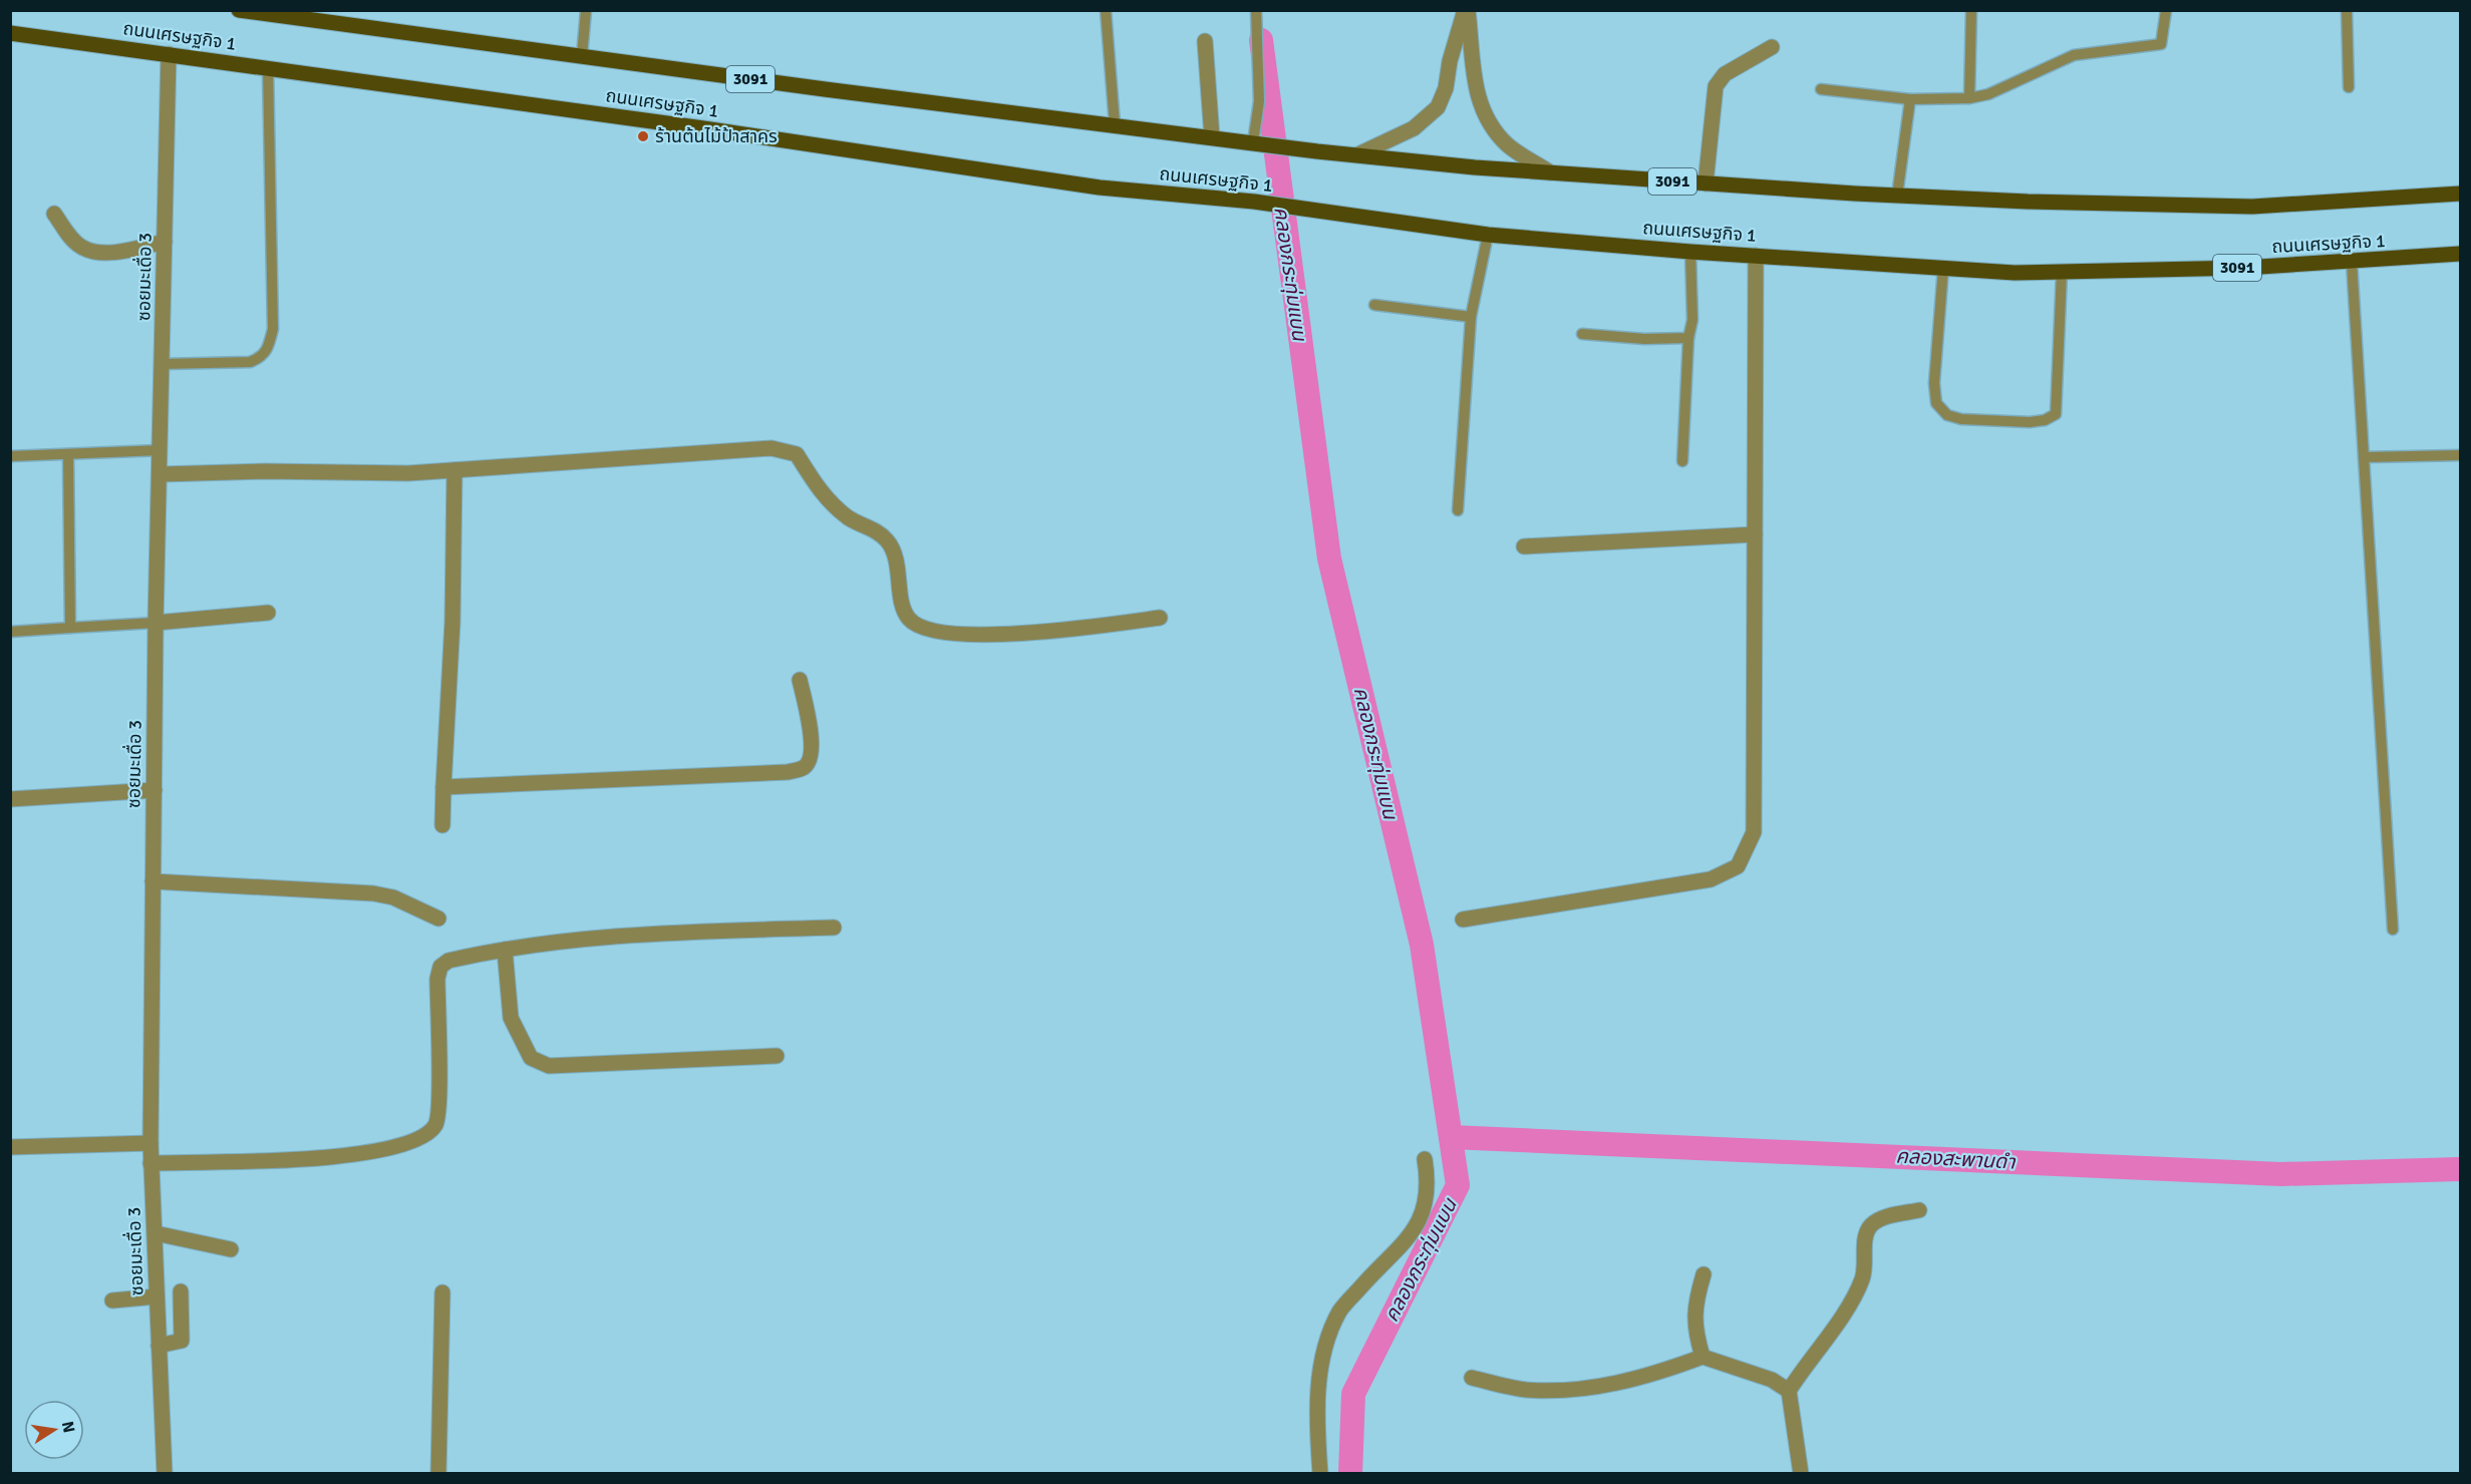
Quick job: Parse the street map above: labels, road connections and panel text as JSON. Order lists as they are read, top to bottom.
{
  "streets": {
    "main road": ["ถนนเศรษฐกิจ 1", "3091"],
    "street": ["ซอยมะเดื่อ 3"]
  },
  "crossings": [
    ["ถนนเศรษฐกิจ 1", "ซอยมะเดื่อ 3"]
  ],
  "water": ["คลองกระทุ่มแบน", "คลองสะพานดำ"],
  "places": ["ร้านต้นไม้ป้าสาคร"],
  "north": "right"
}
